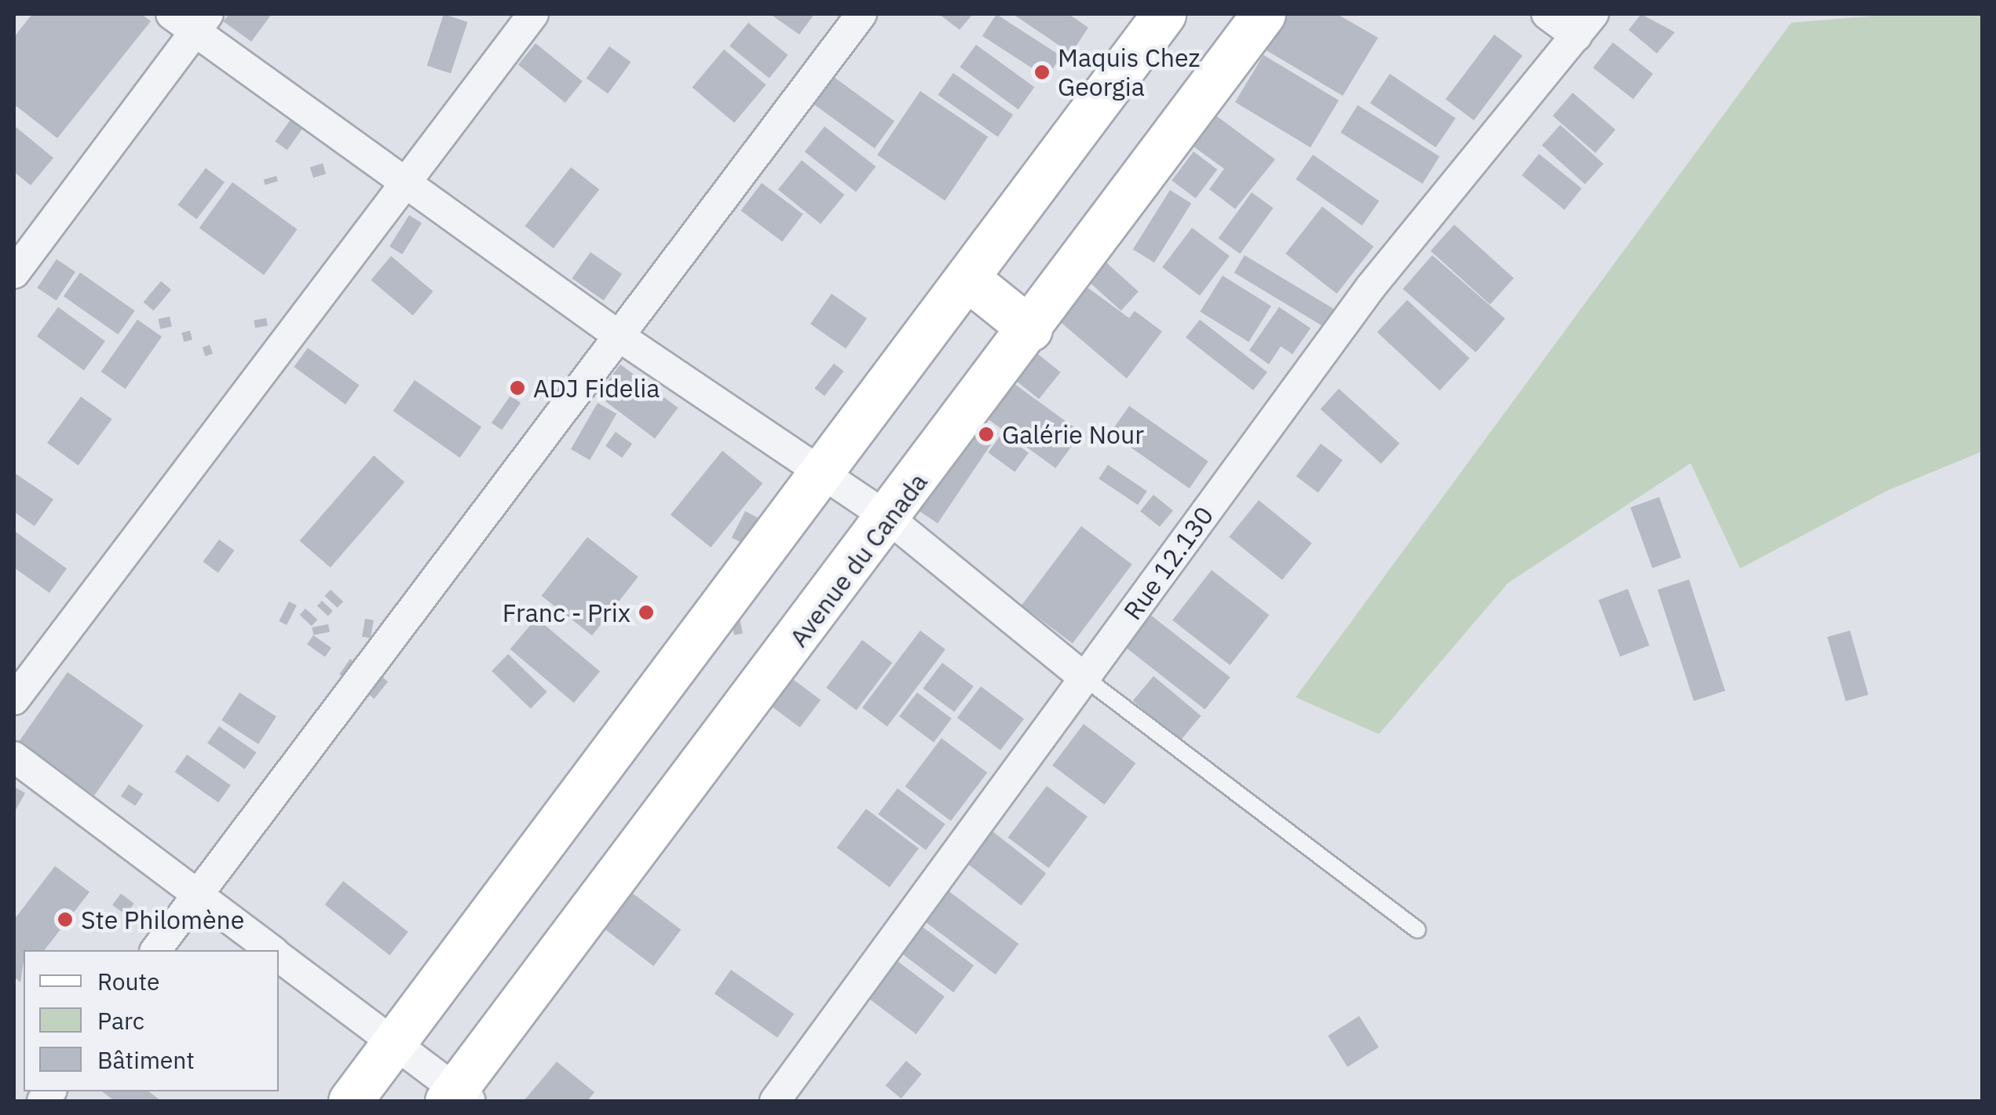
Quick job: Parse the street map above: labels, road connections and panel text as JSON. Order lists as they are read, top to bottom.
{
  "streets": {
    "main road": ["Avenue du Canada"],
    "street": ["Rue 12.130"]
  },
  "places": [
    "Maquis Chez Georgia",
    "ADJ Fidelia",
    "Galérie Nour",
    "Franc - Prix",
    "Ste Philomène"
  ],
  "legend": ["Route", "Parc", "Bâtiment"]
}
